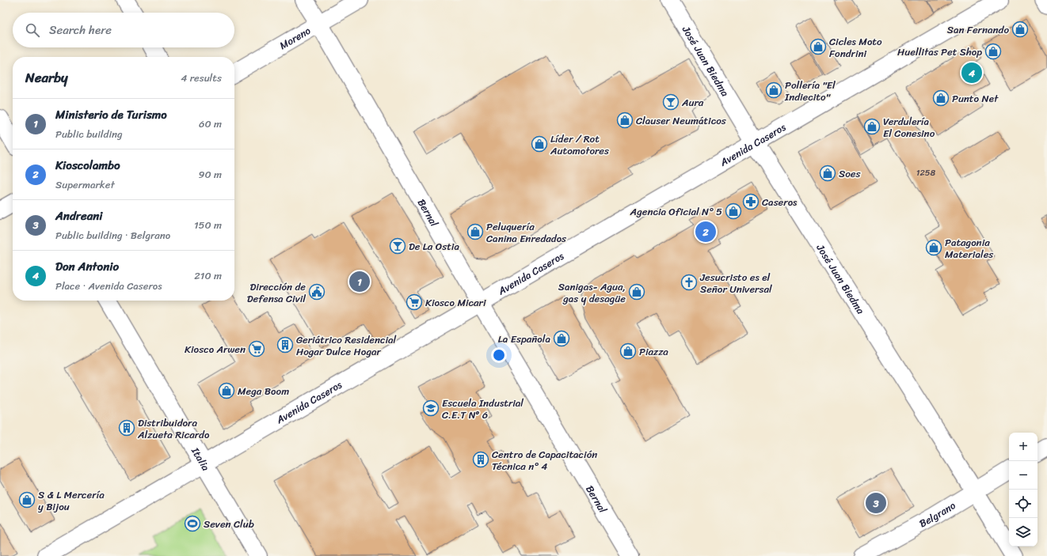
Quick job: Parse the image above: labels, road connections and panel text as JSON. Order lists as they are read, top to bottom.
{
  "streets": {
    "street": [
      "Moreno",
      "José Juan Biedma",
      "Avenida Caseros",
      "Bernal",
      "Italia",
      "Belgrano"
    ]
  },
  "crossings": [
    ["Moreno", "Bernal"],
    ["José Juan Biedma", "Avenida Caseros"],
    ["José Juan Biedma", "Belgrano"],
    ["Avenida Caseros", "Bernal"],
    ["Avenida Caseros", "Italia"]
  ],
  "places": {
    "shop": [
      "San Fernando",
      "Cicles Moto Fondrini",
      "Huellitas Pet Shop",
      "Pollería \"El Indiecito\"",
      "Punto Net",
      "Clauser Neumáticos",
      "Verdulería El Conesino",
      "Líder / Rot Automotores",
      "Soes",
      "Agencia Oficial N° 5",
      "Peluquería Canina Enredados",
      "Patagonia Materiales",
      "Sanigas- Agua, gas y desagüe",
      "La Española",
      "Piazza",
      "Mega Boom",
      "S & L Mercería y Bijou"
    ],
    "bar": ["Aura", "De La Ostia"],
    "pharmacy": ["Caseros"],
    "church": ["Jesucristo es el Señor Universal"],
    "public building": ["Dirección de Defensa Civil"],
    "supermarket": ["Kiosco Micari", "Kiosco Arwen"],
    "building": ["Geriátrico Residencial Hogar Dulce Hogar", "Distribuidora Alzueta Ricardo", "Centro de Capacitación Técnica n° 4"],
    "school or university": ["Escuela Industrial C.E.T Nº 6"],
    "sports": ["Seven Club"]
  },
  "house_numbers": ["1258"],
  "page": {
    "search": "Search here",
    "heading": ["Nearby", "4 results"],
    "pins": [
      "4",
      "2",
      "1",
      "3"
    ],
    "list": [
      {
        "mark": "1",
        "name": "Ministerio de Turismo",
        "note": "Public building",
        "value": "60 m"
      },
      {
        "mark": "2",
        "name": "Kioscolambo",
        "note": "Supermarket",
        "value": "90 m"
      },
      {
        "mark": "3",
        "name": "Andreani",
        "note": "Public building · Belgrano",
        "value": "150 m"
      },
      {
        "mark": "4",
        "name": "Don Antonio",
        "note": "Place · Avenida Caseros",
        "value": "210 m"
      }
    ],
    "map_buttons": ["+", "−"]
  }
}
